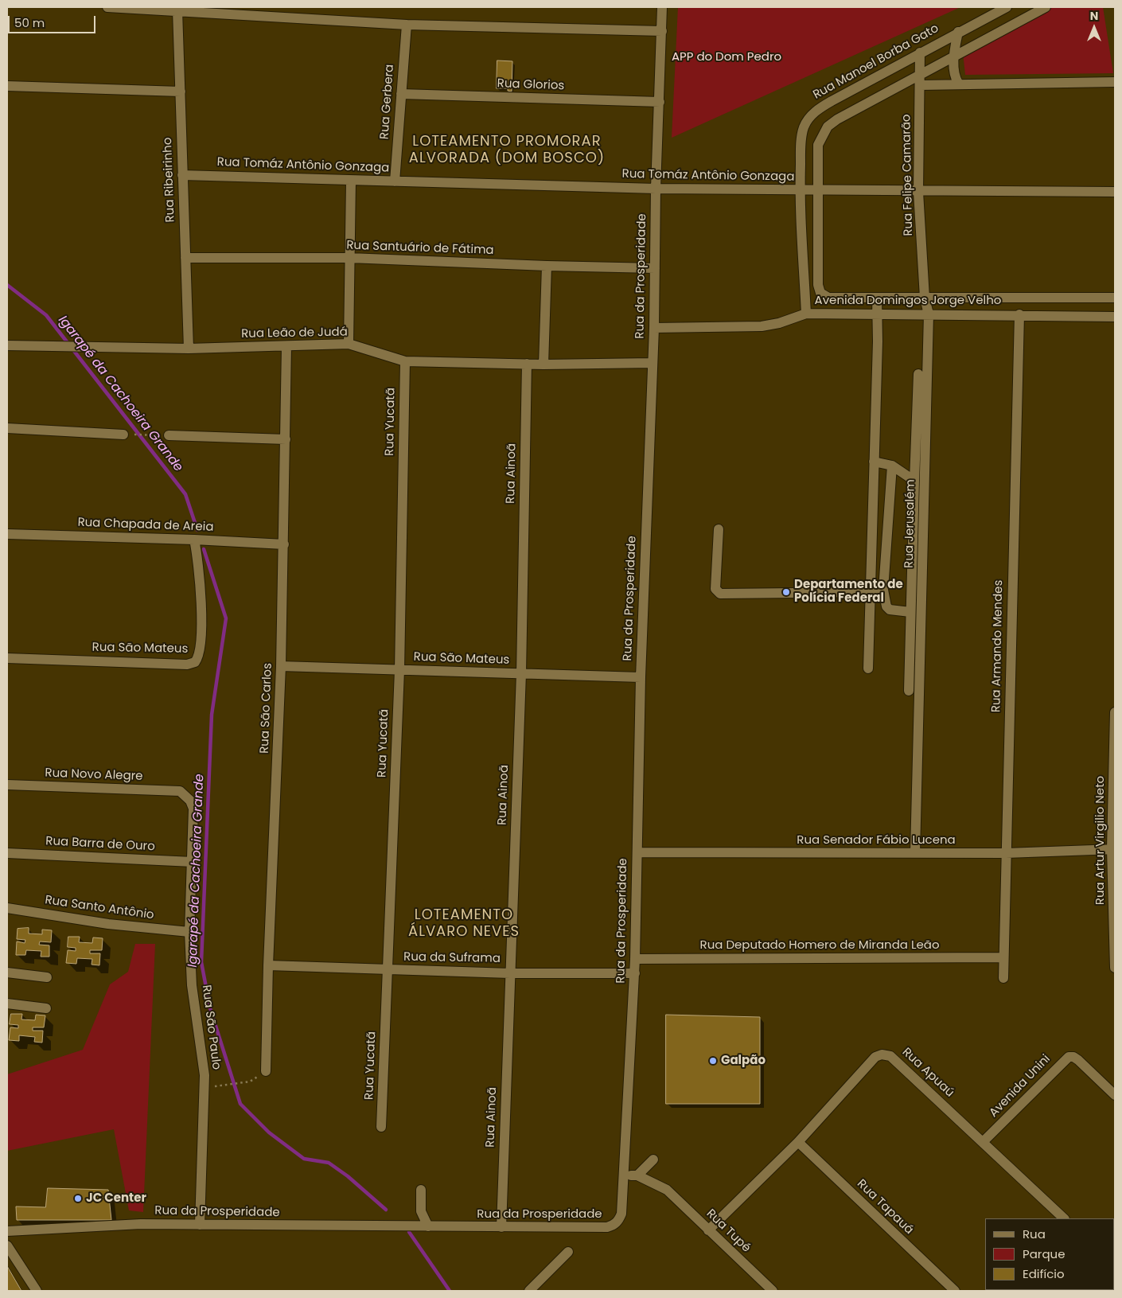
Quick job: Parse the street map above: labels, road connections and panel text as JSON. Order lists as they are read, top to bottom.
{
  "streets": {
    "street": [
      "Rua Manoel Borba Gato",
      "Rua Glorios",
      "Rua Gerbera",
      "Rua Tomáz Antônio Gonzaga",
      "Rua Felipe Camarão",
      "Rua Ribeirinho",
      "Rua Santuário de Fátima",
      "Rua da Prosperidade",
      "Avenida Domingos Jorge Velho",
      "Rua Leão de Judá",
      "Rua Yucatã",
      "Rua Ainoã",
      "Rua Jerusalém",
      "Rua Chapada de Areia",
      "Rua Armando Mendes",
      "Rua São Mateus",
      "Rua São Carlos",
      "Rua Novo Alegre",
      "Rua Senador Fábio Lucena",
      "Rua Artur Virgilio Neto",
      "Rua Barra de Ouro",
      "Rua Santo Antônio",
      "Rua Deputado Homero de Miranda Leão",
      "Rua da Suframa",
      "Rua São Paulo",
      "Rua Apuaú",
      "Avenida Unini",
      "Rua Tapauá",
      "Rua Tupé"
    ]
  },
  "crossings": [
    ["Rua Manoel Borba Gato", "Rua Tomáz Antônio Gonzaga"],
    ["Rua Manoel Borba Gato", "Rua Felipe Camarão"],
    ["Rua Manoel Borba Gato", "Avenida Domingos Jorge Velho"],
    ["Rua Glorios", "Rua Gerbera"],
    ["Rua Glorios", "Rua da Prosperidade"],
    ["Rua Gerbera", "Rua Tomáz Antônio Gonzaga"],
    ["Rua Tomáz Antônio Gonzaga", "Rua Felipe Camarão"],
    ["Rua Tomáz Antônio Gonzaga", "Rua Ribeirinho"],
    ["Rua Tomáz Antônio Gonzaga", "Rua da Prosperidade"],
    ["Rua Tomáz Antônio Gonzaga", "Avenida Domingos Jorge Velho"],
    ["Rua Felipe Camarão", "Avenida Domingos Jorge Velho"],
    ["Rua Felipe Camarão", "Rua Jerusalém"],
    ["Rua Ribeirinho", "Rua Santuário de Fátima"],
    ["Rua Ribeirinho", "Rua Leão de Judá"],
    ["Rua Santuário de Fátima", "Rua da Prosperidade"],
    ["Rua da Prosperidade", "Avenida Domingos Jorge Velho"],
    ["Rua da Prosperidade", "Rua Leão de Judá"],
    ["Rua da Prosperidade", "Rua Ainoã"],
    ["Rua da Prosperidade", "Rua São Mateus"],
    ["Rua da Prosperidade", "Rua Senador Fábio Lucena"],
    ["Rua da Prosperidade", "Rua Deputado Homero de Miranda Leão"],
    ["Rua da Prosperidade", "Rua da Suframa"],
    ["Rua da Prosperidade", "Rua São Paulo"],
    ["Avenida Domingos Jorge Velho", "Rua Jerusalém"],
    ["Avenida Domingos Jorge Velho", "Rua Armando Mendes"],
    ["Rua Leão de Judá", "Rua Yucatã"],
    ["Rua Leão de Judá", "Rua Ainoã"],
    ["Rua Leão de Judá", "Rua São Carlos"],
    ["Rua Yucatã", "Rua São Mateus"],
    ["Rua Yucatã", "Rua da Suframa"],
    ["Rua Ainoã", "Rua São Mateus"],
    ["Rua Ainoã", "Rua da Suframa"],
    ["Rua Jerusalém", "Rua Senador Fábio Lucena"],
    ["Rua Chapada de Areia", "Rua São Mateus"],
    ["Rua Chapada de Areia", "Rua São Carlos"],
    ["Rua Armando Mendes", "Rua Senador Fábio Lucena"],
    ["Rua Armando Mendes", "Rua Deputado Homero de Miranda Leão"],
    ["Rua São Mateus", "Rua São Carlos"],
    ["Rua São Carlos", "Rua da Suframa"],
    ["Rua Novo Alegre", "Rua São Paulo"],
    ["Rua Senador Fábio Lucena", "Rua Artur Virgilio Neto"],
    ["Rua Barra de Ouro", "Rua São Paulo"],
    ["Rua Santo Antônio", "Rua São Paulo"],
    ["Rua Apuaú", "Avenida Unini"],
    ["Rua Apuaú", "Rua Tapauá"],
    ["Rua Apuaú", "Rua Tupé"]
  ],
  "districts": ["LOTEAMENTO PROMORAR ALVORADA (DOM BOSCO)", "LOTEAMENTO ÁLVARO NEVES"],
  "water": ["Igarapé da Cachoeira Grande"],
  "parks": ["APP do Dom Pedro"],
  "places": ["Departamento de Polícia Federal", "Galpão", "JC Center"],
  "legend": ["Rua", "Parque", "Edifício"],
  "scale_bar": "50 m",
  "north": "top"
}
